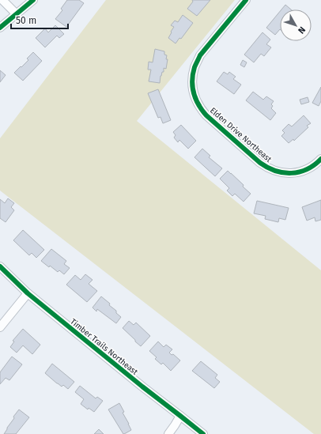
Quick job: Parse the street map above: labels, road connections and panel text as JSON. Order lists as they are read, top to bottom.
{
  "streets": {
    "street": ["Elden Drive Northeast", "Timber Trails Northeast"]
  },
  "scale_bar": "50 m",
  "north": "bottom right"
}
